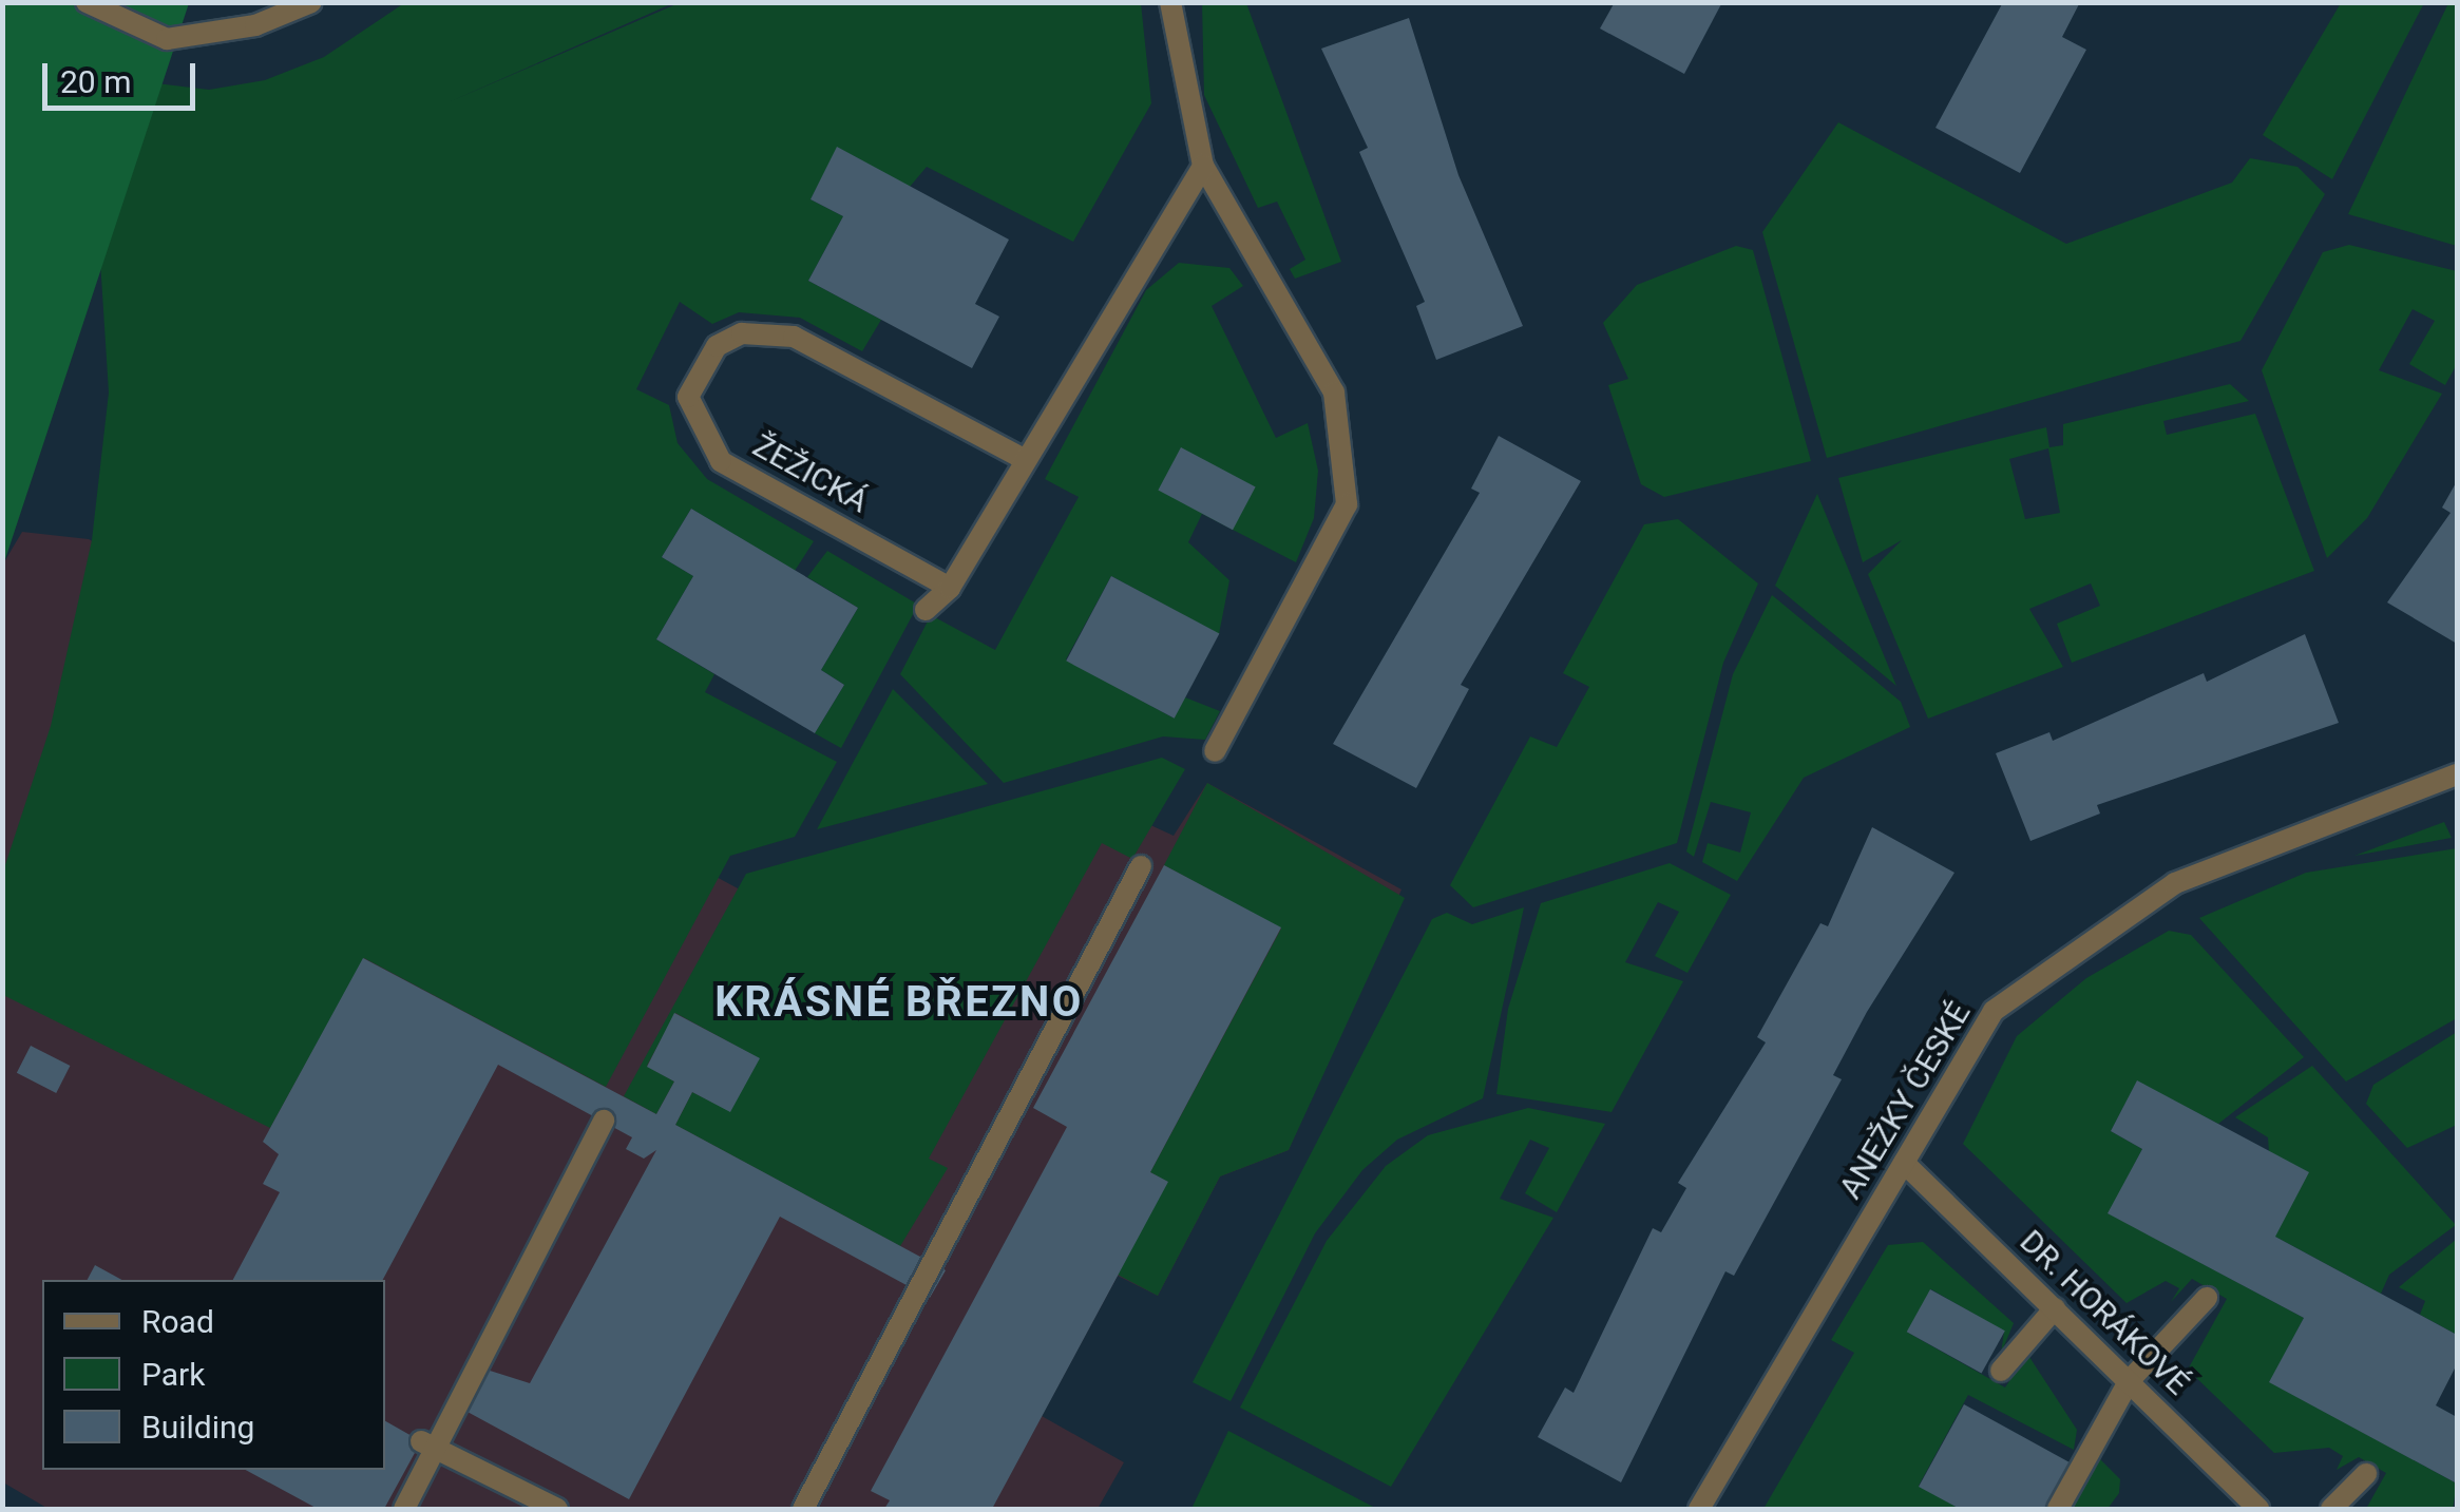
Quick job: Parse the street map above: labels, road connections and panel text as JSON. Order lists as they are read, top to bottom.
{
  "streets": {
    "street": ["ŽEŽICKÁ", "ANEŽKY ČESKÉ", "DR. HORÁKOVÉ"]
  },
  "crossings": [
    ["ANEŽKY ČESKÉ", "DR. HORÁKOVÉ"]
  ],
  "districts": ["KRÁSNÉ BŘEZNO"],
  "legend": ["Road", "Park", "Building"],
  "scale_bar": "20 m"
}
